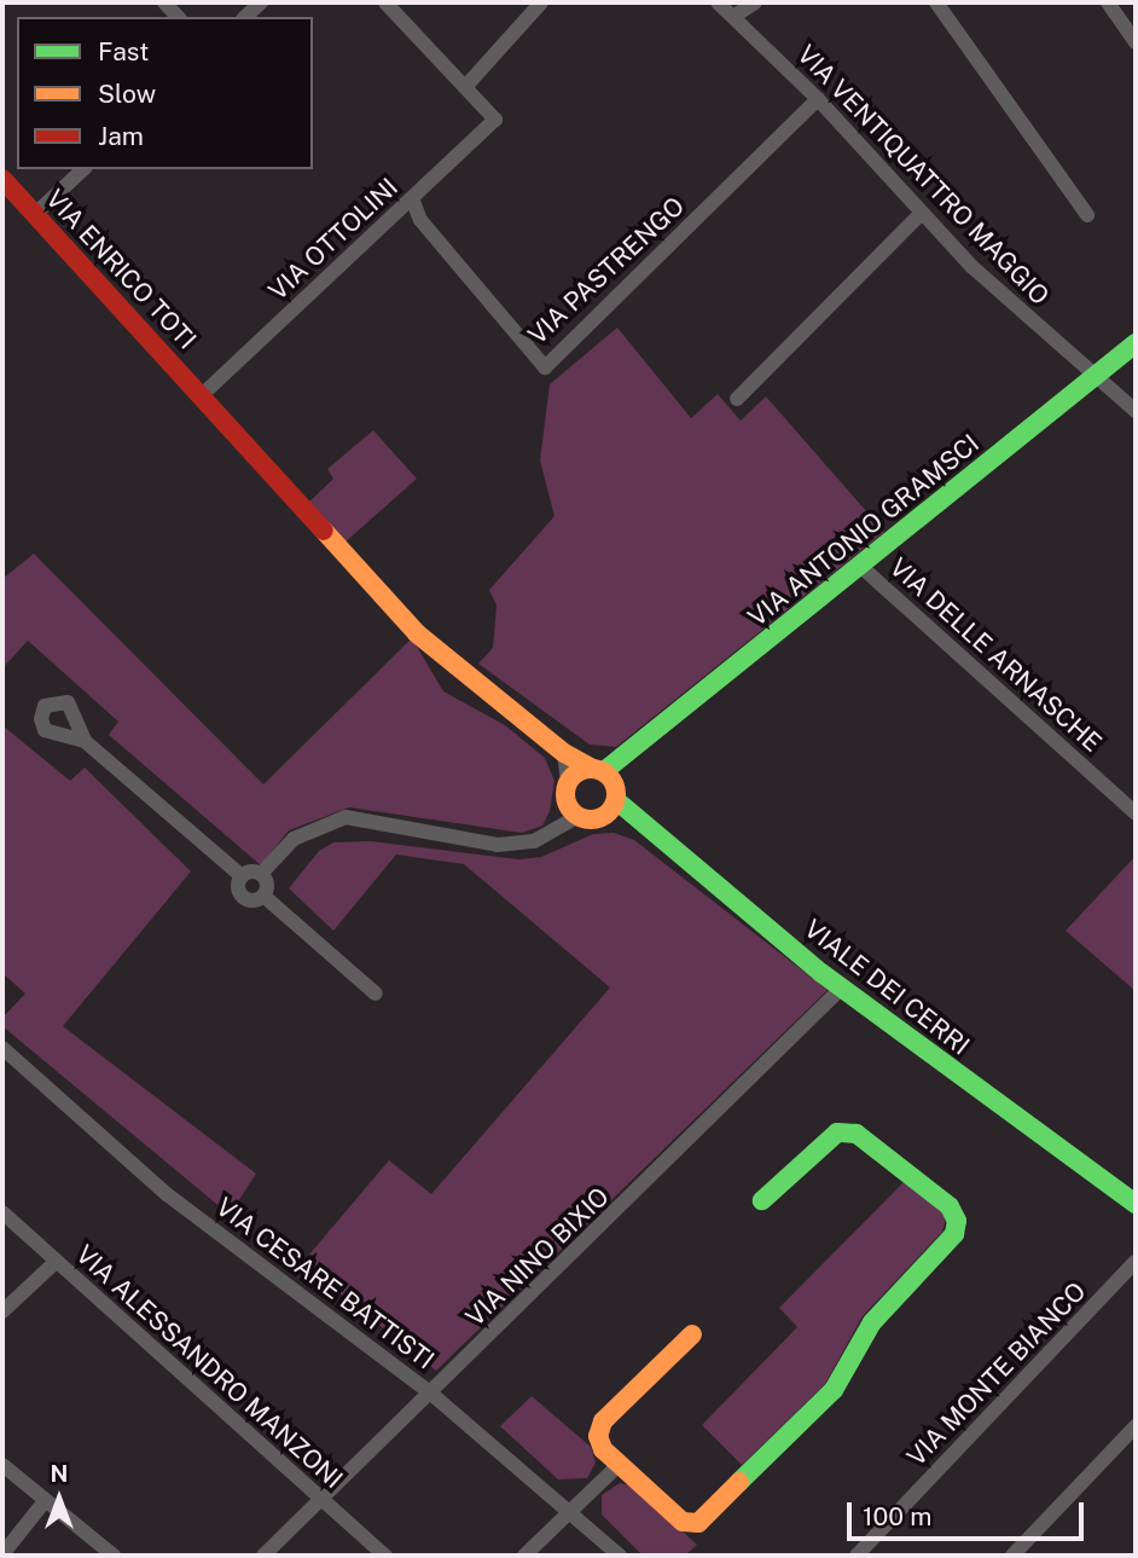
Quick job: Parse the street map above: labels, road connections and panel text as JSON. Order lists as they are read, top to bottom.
{
  "streets": {
    "street": [
      "VIA VENTIQUATTRO MAGGIO",
      "VIA OTTOLINI",
      "VIA ENRICO TOTI",
      "VIA PASTRENGO",
      "VIA ANTONIO GRAMSCI",
      "VIA DELLE ARNASCHE",
      "VIALE DEI CERRI",
      "VIA NINO BIXIO",
      "VIA CESARE BATTISTI",
      "VIA ALESSANDRO MANZONI",
      "VIA MONTE BIANCO"
    ]
  },
  "crossings": [
    ["VIA VENTIQUATTRO MAGGIO", "VIA PASTRENGO"],
    ["VIA VENTIQUATTRO MAGGIO", "VIA ANTONIO GRAMSCI"],
    ["VIA OTTOLINI", "VIA ENRICO TOTI"],
    ["VIA OTTOLINI", "VIA PASTRENGO"],
    ["VIA ANTONIO GRAMSCI", "VIA DELLE ARNASCHE"],
    ["VIA ANTONIO GRAMSCI", "VIALE DEI CERRI"],
    ["VIALE DEI CERRI", "VIA NINO BIXIO"],
    ["VIA NINO BIXIO", "VIA CESARE BATTISTI"],
    ["VIA NINO BIXIO", "VIA ALESSANDRO MANZONI"]
  ],
  "legend": ["Fast", "Slow", "Jam"],
  "scale_bar": "100 m",
  "north": "top"
}
